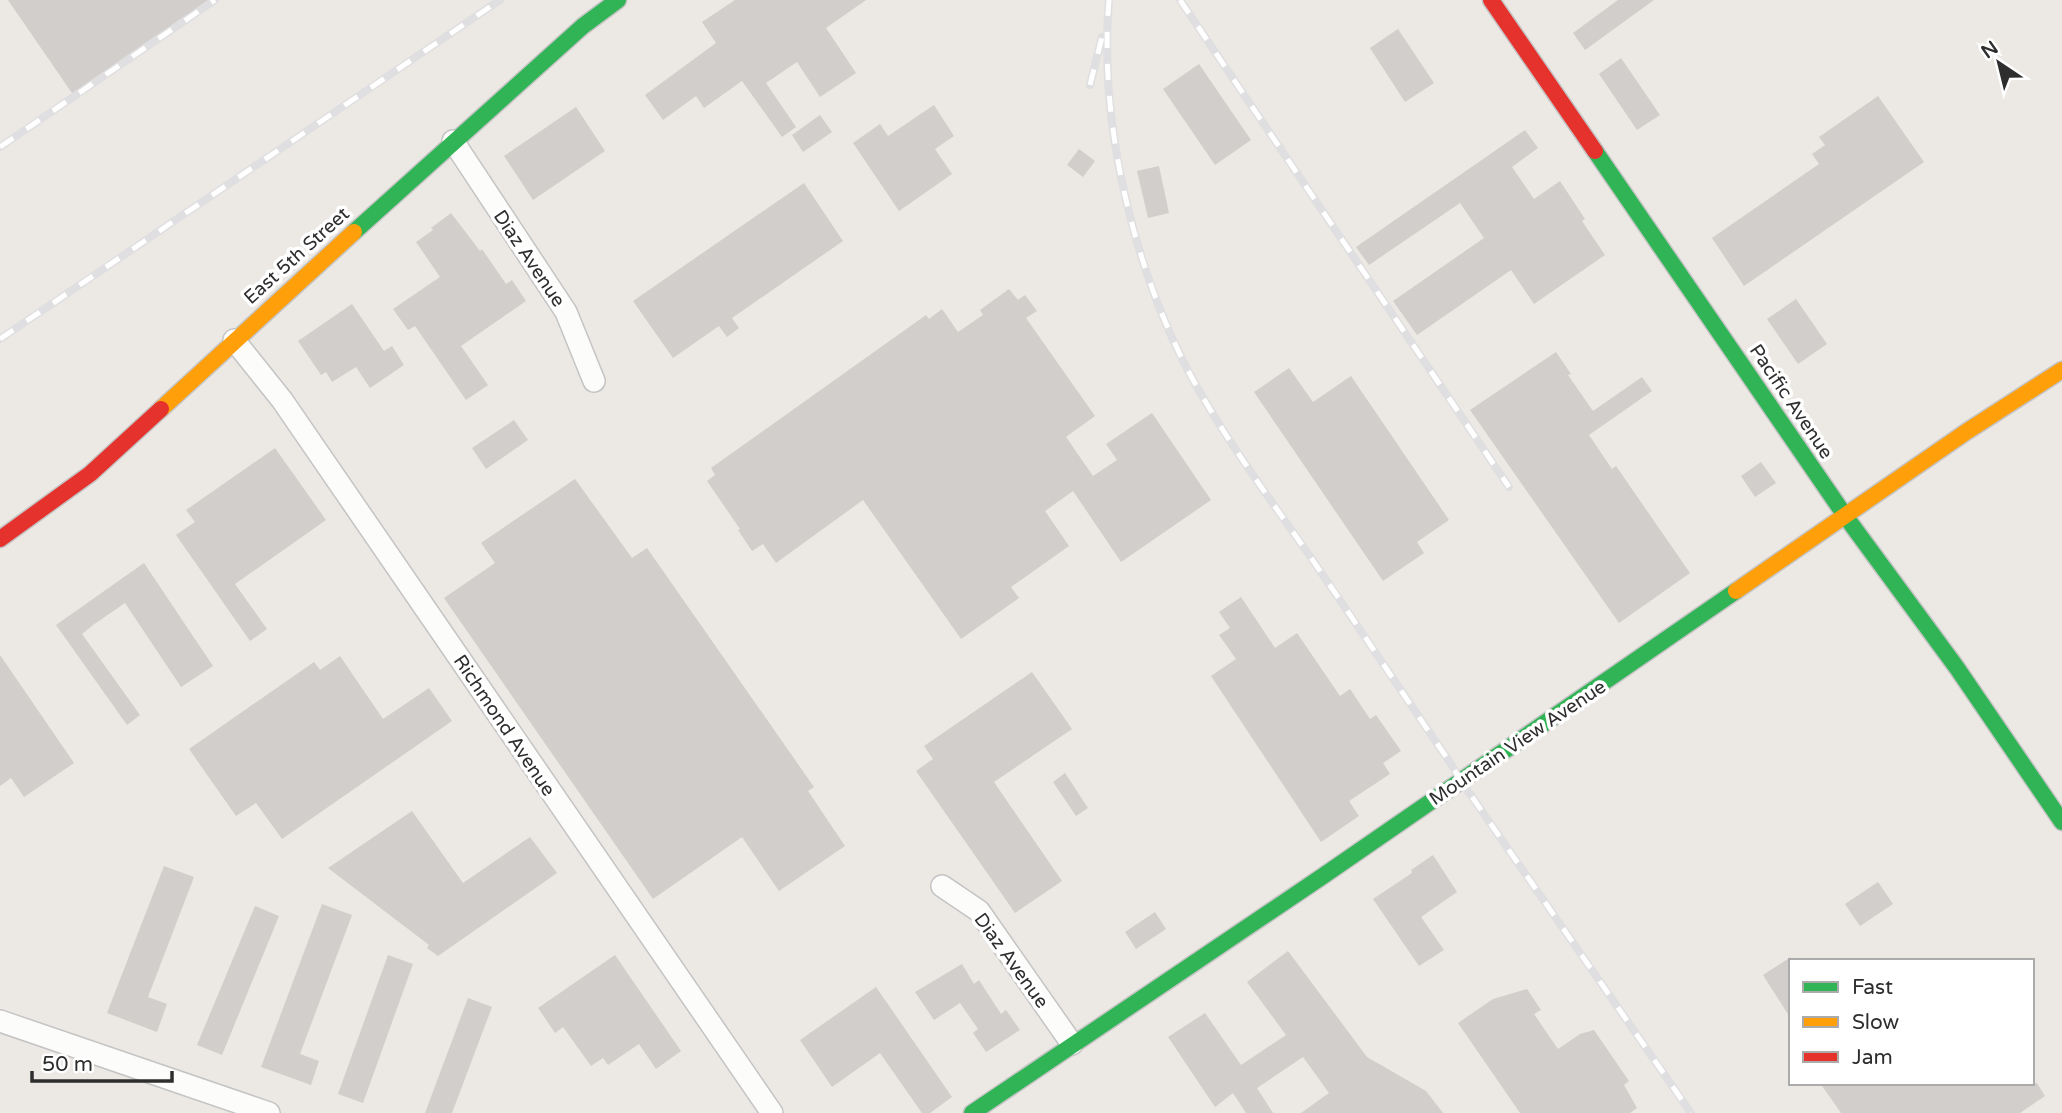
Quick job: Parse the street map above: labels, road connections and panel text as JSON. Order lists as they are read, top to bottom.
{
  "streets": {
    "street": [
      "East 5th Street",
      "Diaz Avenue",
      "Pacific Avenue",
      "Richmond Avenue",
      "Mountain View Avenue"
    ]
  },
  "crossings": [
    ["East 5th Street", "Diaz Avenue"],
    ["East 5th Street", "Richmond Avenue"],
    ["Diaz Avenue", "Mountain View Avenue"],
    ["Pacific Avenue", "Mountain View Avenue"]
  ],
  "legend": ["Fast", "Slow", "Jam"],
  "scale_bar": "50 m",
  "north": "top left"
}
